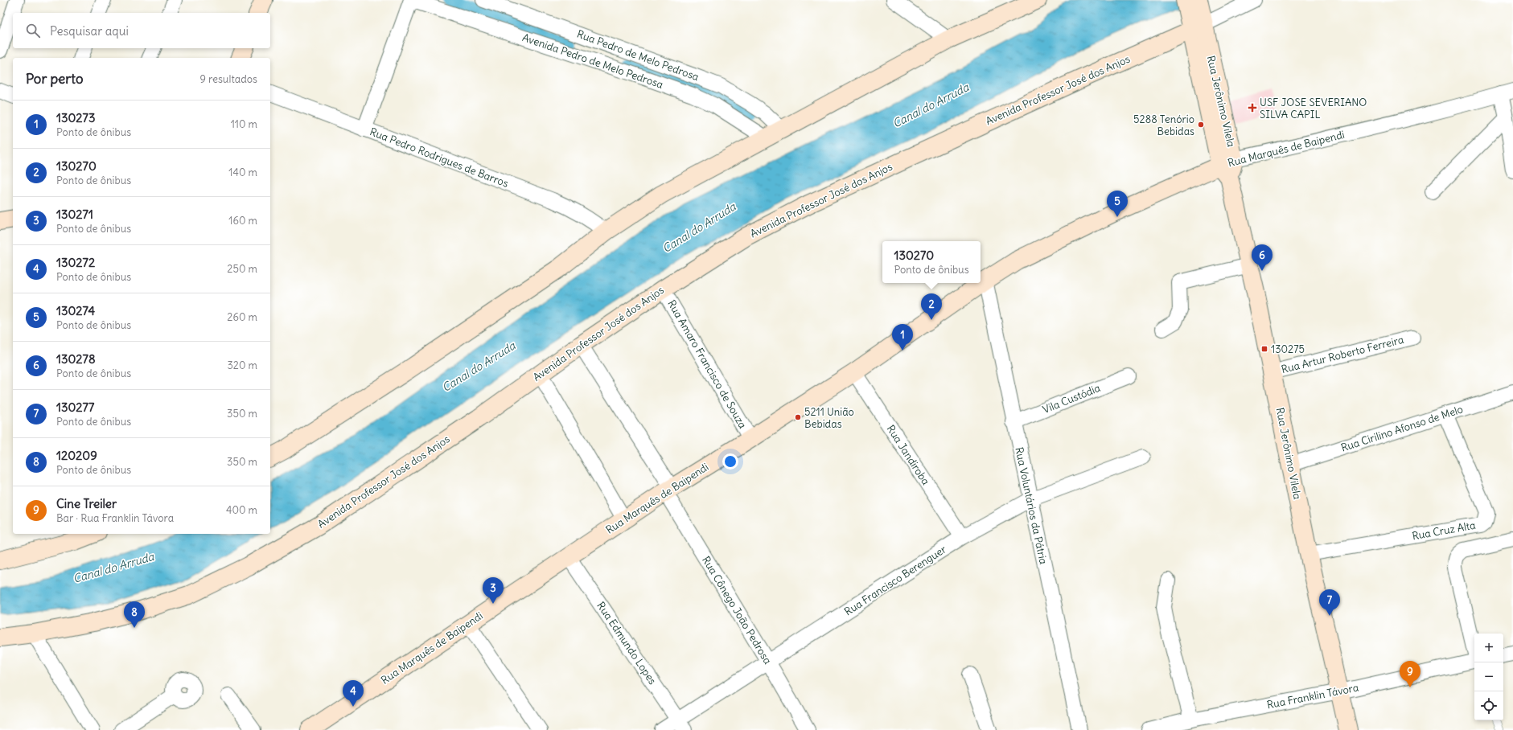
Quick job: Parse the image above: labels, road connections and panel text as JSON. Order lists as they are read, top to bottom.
{
  "streets": {
    "main road": ["Avenida Professor José dos Anjos", "Rua Jerônimo Vilela", "Rua Marquês de Baipendi"],
    "street": [
      "Rua Pedro de Melo Pedrosa",
      "Avenida Pedro de Melo Pedrosa",
      "Rua Pedro Rodrigues de Barros",
      "Rua Artur Roberto Ferreira",
      "Rua Amaro Francisco de Souza",
      "Vila Custódia",
      "Rua Cirilino Afonso de Melo",
      "Rua Jandiroba",
      "Rua Voluntários da Pátria",
      "Rua Cruz Alta",
      "Rua Francisco Berenguer",
      "Rua Cônego João Pedrosa",
      "Rua Edmundo Lopes",
      "Rua Franklin Távora"
    ]
  },
  "crossings": [
    ["Avenida Professor José dos Anjos", "Rua Jerônimo Vilela"],
    ["Avenida Professor José dos Anjos", "Rua Amaro Francisco de Souza"],
    ["Avenida Professor José dos Anjos", "Rua Cônego João Pedrosa"],
    ["Rua Jerônimo Vilela", "Rua Marquês de Baipendi"],
    ["Rua Jerônimo Vilela", "Rua Artur Roberto Ferreira"],
    ["Rua Jerônimo Vilela", "Rua Cirilino Afonso de Melo"],
    ["Rua Jerônimo Vilela", "Rua Cruz Alta"],
    ["Rua Jerônimo Vilela", "Rua Franklin Távora"],
    ["Rua Marquês de Baipendi", "Rua Amaro Francisco de Souza"],
    ["Rua Marquês de Baipendi", "Rua Jandiroba"],
    ["Rua Marquês de Baipendi", "Rua Voluntários da Pátria"],
    ["Rua Marquês de Baipendi", "Rua Cônego João Pedrosa"],
    ["Rua Marquês de Baipendi", "Rua Edmundo Lopes"],
    ["Vila Custódia", "Rua Voluntários da Pátria"],
    ["Rua Cirilino Afonso de Melo", "Rua Cruz Alta"],
    ["Rua Jandiroba", "Rua Francisco Berenguer"],
    ["Rua Voluntários da Pátria", "Rua Francisco Berenguer"],
    ["Rua Francisco Berenguer", "Rua Cônego João Pedrosa"],
    ["Rua Francisco Berenguer", "Rua Edmundo Lopes"]
  ],
  "water": ["Canal do Arruda"],
  "places": {
    "health": ["USF JOSE SEVERIANO SILVA CAPIL"],
    "other": ["5288 Tenório Bebidas", "5211 União Bebidas"],
    "transit": ["130275"]
  },
  "page": {
    "search": "Pesquisar aqui",
    "heading": ["Por perto", "9 resultados"],
    "list": [
      {
        "mark": "1",
        "name": "130273",
        "note": "Ponto de ônibus",
        "value": "110 m"
      },
      {
        "mark": "2",
        "name": "130270",
        "note": "Ponto de ônibus",
        "value": "140 m"
      },
      {
        "mark": "3",
        "name": "130271",
        "note": "Ponto de ônibus",
        "value": "160 m"
      },
      {
        "mark": "4",
        "name": "130272",
        "note": "Ponto de ônibus",
        "value": "250 m"
      },
      {
        "mark": "5",
        "name": "130274",
        "note": "Ponto de ônibus",
        "value": "260 m"
      },
      {
        "mark": "6",
        "name": "130278",
        "note": "Ponto de ônibus",
        "value": "320 m"
      },
      {
        "mark": "7",
        "name": "130277",
        "note": "Ponto de ônibus",
        "value": "350 m"
      },
      {
        "mark": "8",
        "name": "120209",
        "note": "Ponto de ônibus",
        "value": "350 m"
      },
      {
        "mark": "9",
        "name": "Cine Treiler",
        "note": "Bar · Rua Franklin Távora",
        "value": "400 m"
      }
    ],
    "pins": [
      "5",
      "6",
      "2",
      "1",
      "3",
      "7",
      "8",
      "9",
      "4"
    ],
    "popup": ["130270", "Ponto de ônibus"],
    "map_buttons": ["+", "−"]
  }
}
